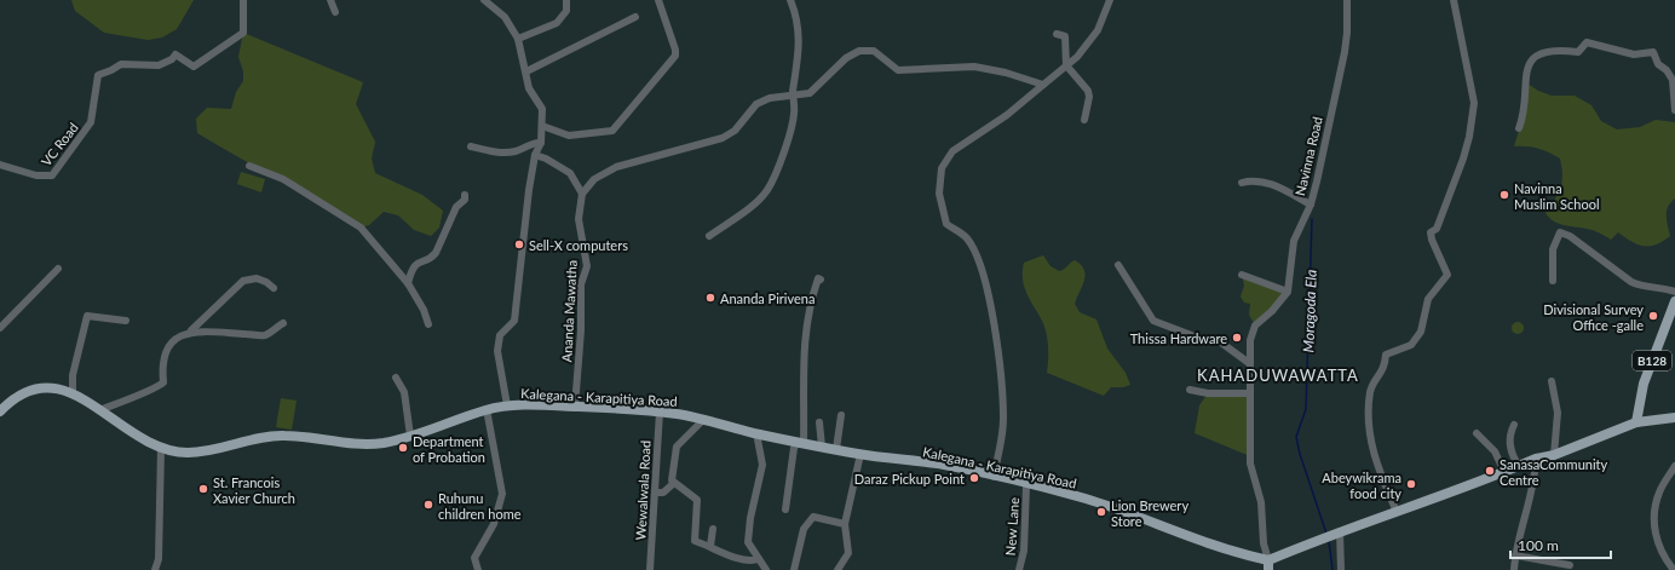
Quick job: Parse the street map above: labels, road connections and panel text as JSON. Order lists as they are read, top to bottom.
{
  "streets": {
    "main road": ["B128", "Kalegana - Karapitiya Road"],
    "street": [
      "VC Road",
      "Navinna Road",
      "Ananda Mawatha",
      "Wewalwala Road",
      "New Lane"
    ]
  },
  "crossings": [
    ["Ananda Mawatha", "Kalegana - Karapitiya Road"],
    ["Kalegana - Karapitiya Road", "Wewalwala Road"],
    ["Kalegana - Karapitiya Road", "New Lane"]
  ],
  "districts": ["KAHADUWAWATTA"],
  "water": ["Moragoda Ela"],
  "places": [
    "Navinna Muslim School",
    "Sell-X computers",
    "Ananda Pirivena",
    "Divisional Survey Office -galle",
    "Thissa Hardware",
    "Department of Probation",
    "SanasaCommunity Centre",
    "Daraz Pickup Point",
    "Abeywikrama food city",
    "St. Francois Xavier Church",
    "Ruhunu children home",
    "Lion Brewery Store"
  ],
  "scale_bar": "100 m"
}
